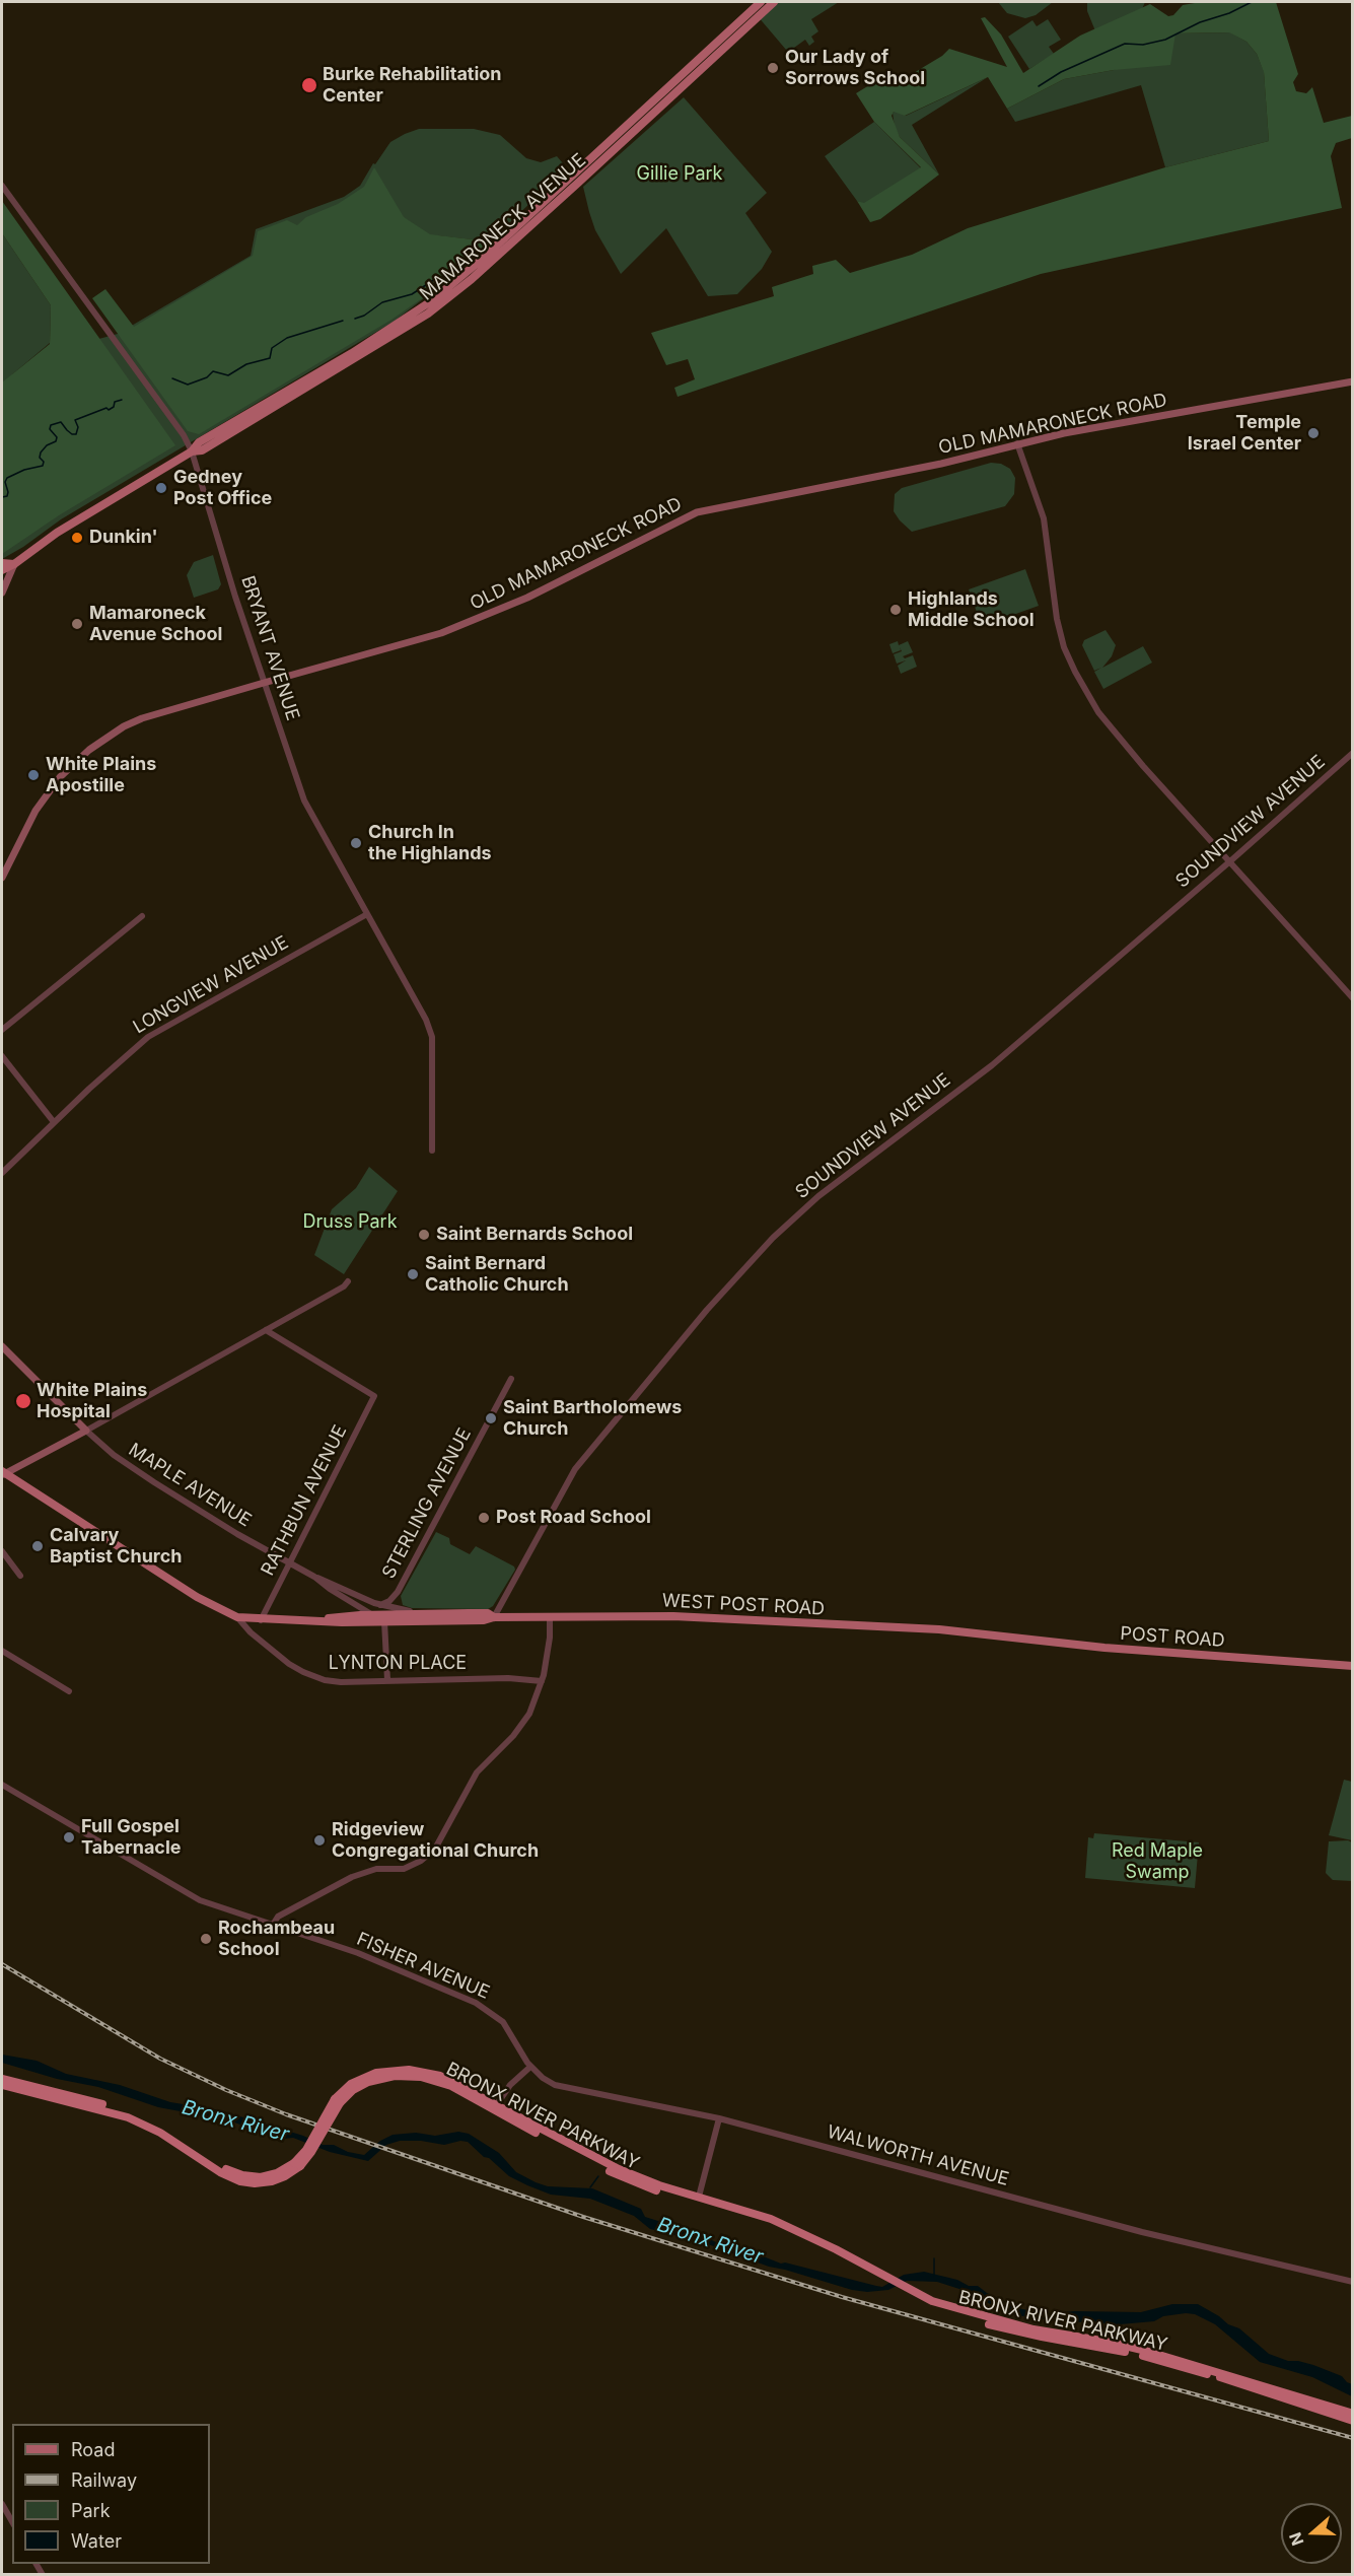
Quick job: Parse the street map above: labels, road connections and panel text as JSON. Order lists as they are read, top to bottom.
{
  "streets": {
    "highway": ["BRONX RIVER PARKWAY"],
    "main road": [
      "MAMARONECK AVENUE",
      "OLD MAMARONECK ROAD",
      "MAPLE AVENUE",
      "WEST POST ROAD",
      "POST ROAD"
    ],
    "street": [
      "BRYANT AVENUE",
      "SOUNDVIEW AVENUE",
      "LONGVIEW AVENUE",
      "RATHBUN AVENUE",
      "STERLING AVENUE",
      "LYNTON PLACE",
      "FISHER AVENUE",
      "WALWORTH AVENUE"
    ]
  },
  "crossings": [
    ["MAMARONECK AVENUE", "BRYANT AVENUE"],
    ["OLD MAMARONECK ROAD", "BRYANT AVENUE"],
    ["BRYANT AVENUE", "LONGVIEW AVENUE"],
    ["SOUNDVIEW AVENUE", "WEST POST ROAD"],
    ["MAPLE AVENUE", "RATHBUN AVENUE"],
    ["MAPLE AVENUE", "WEST POST ROAD"],
    ["RATHBUN AVENUE", "WEST POST ROAD"],
    ["WEST POST ROAD", "POST ROAD"],
    ["WEST POST ROAD", "LYNTON PLACE"],
    ["FISHER AVENUE", "WALWORTH AVENUE"]
  ],
  "water": ["Bronx River"],
  "parks": ["Gillie Park", "Druss Park", "Red Maple Swamp"],
  "places": [
    "Our Lady of Sorrows School",
    "Burke Rehabilitation Center",
    "Temple Israel Center",
    "Gedney Post Office",
    "Dunkin'",
    "Highlands Middle School",
    "Mamaroneck Avenue School",
    "White Plains Apostille",
    "Church In the Highlands",
    "Saint Bernards School",
    "Saint Bernard Catholic Church",
    "White Plains Hospital",
    "Saint Bartholomews Church",
    "Post Road School",
    "Calvary Baptist Church",
    "Full Gospel Tabernacle",
    "Ridgeview Congregational Church",
    "Rochambeau School"
  ],
  "legend": [
    "Road",
    "Railway",
    "Park",
    "Water"
  ],
  "north": "left"
}
